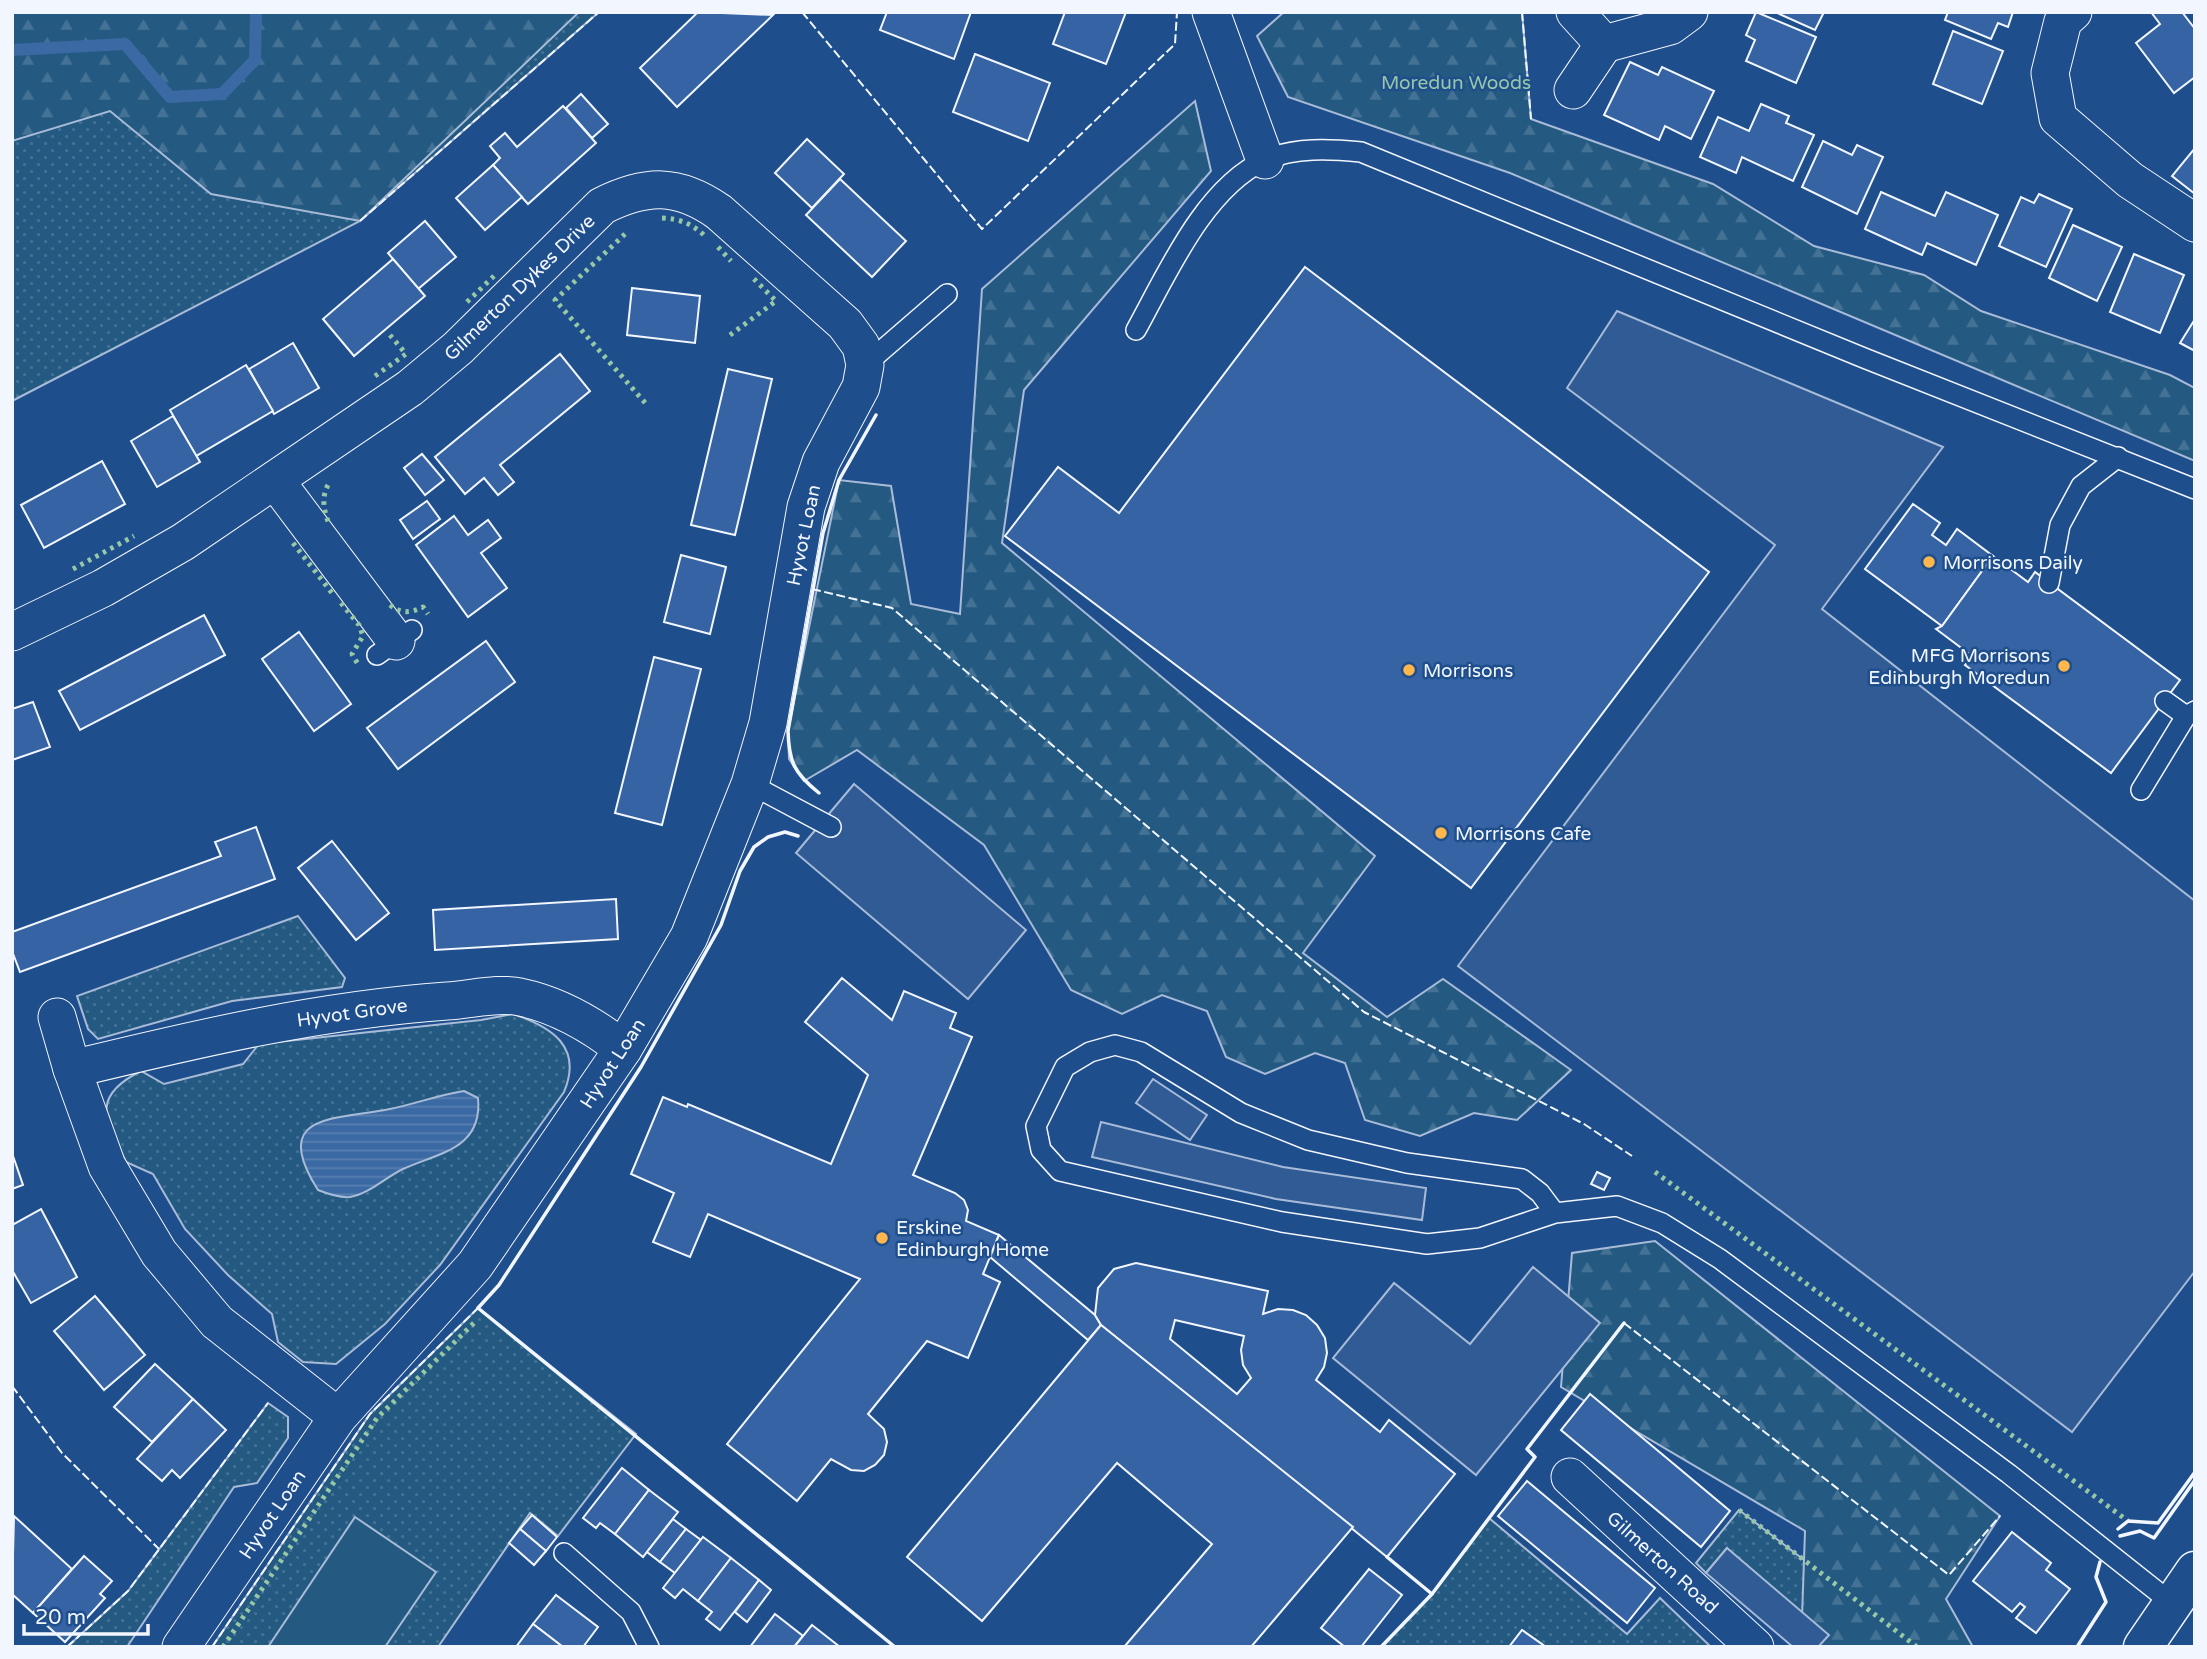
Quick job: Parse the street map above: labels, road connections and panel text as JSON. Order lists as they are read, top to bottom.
{
  "streets": {
    "street": [
      "Gilmerton Dykes Drive",
      "Hyvot Loan",
      "Hyvot Grove",
      "Gilmerton Road"
    ]
  },
  "crossings": [
    ["Gilmerton Dykes Drive", "Hyvot Loan"],
    ["Hyvot Loan", "Hyvot Grove"]
  ],
  "parks": ["Moredun Woods"],
  "places": [
    "Morrisons Daily",
    "MFG Morrisons Edinburgh Moredun",
    "Morrisons",
    "Morrisons Cafe",
    "Erskine Edinburgh Home"
  ],
  "scale_bar": "20 m"
}
